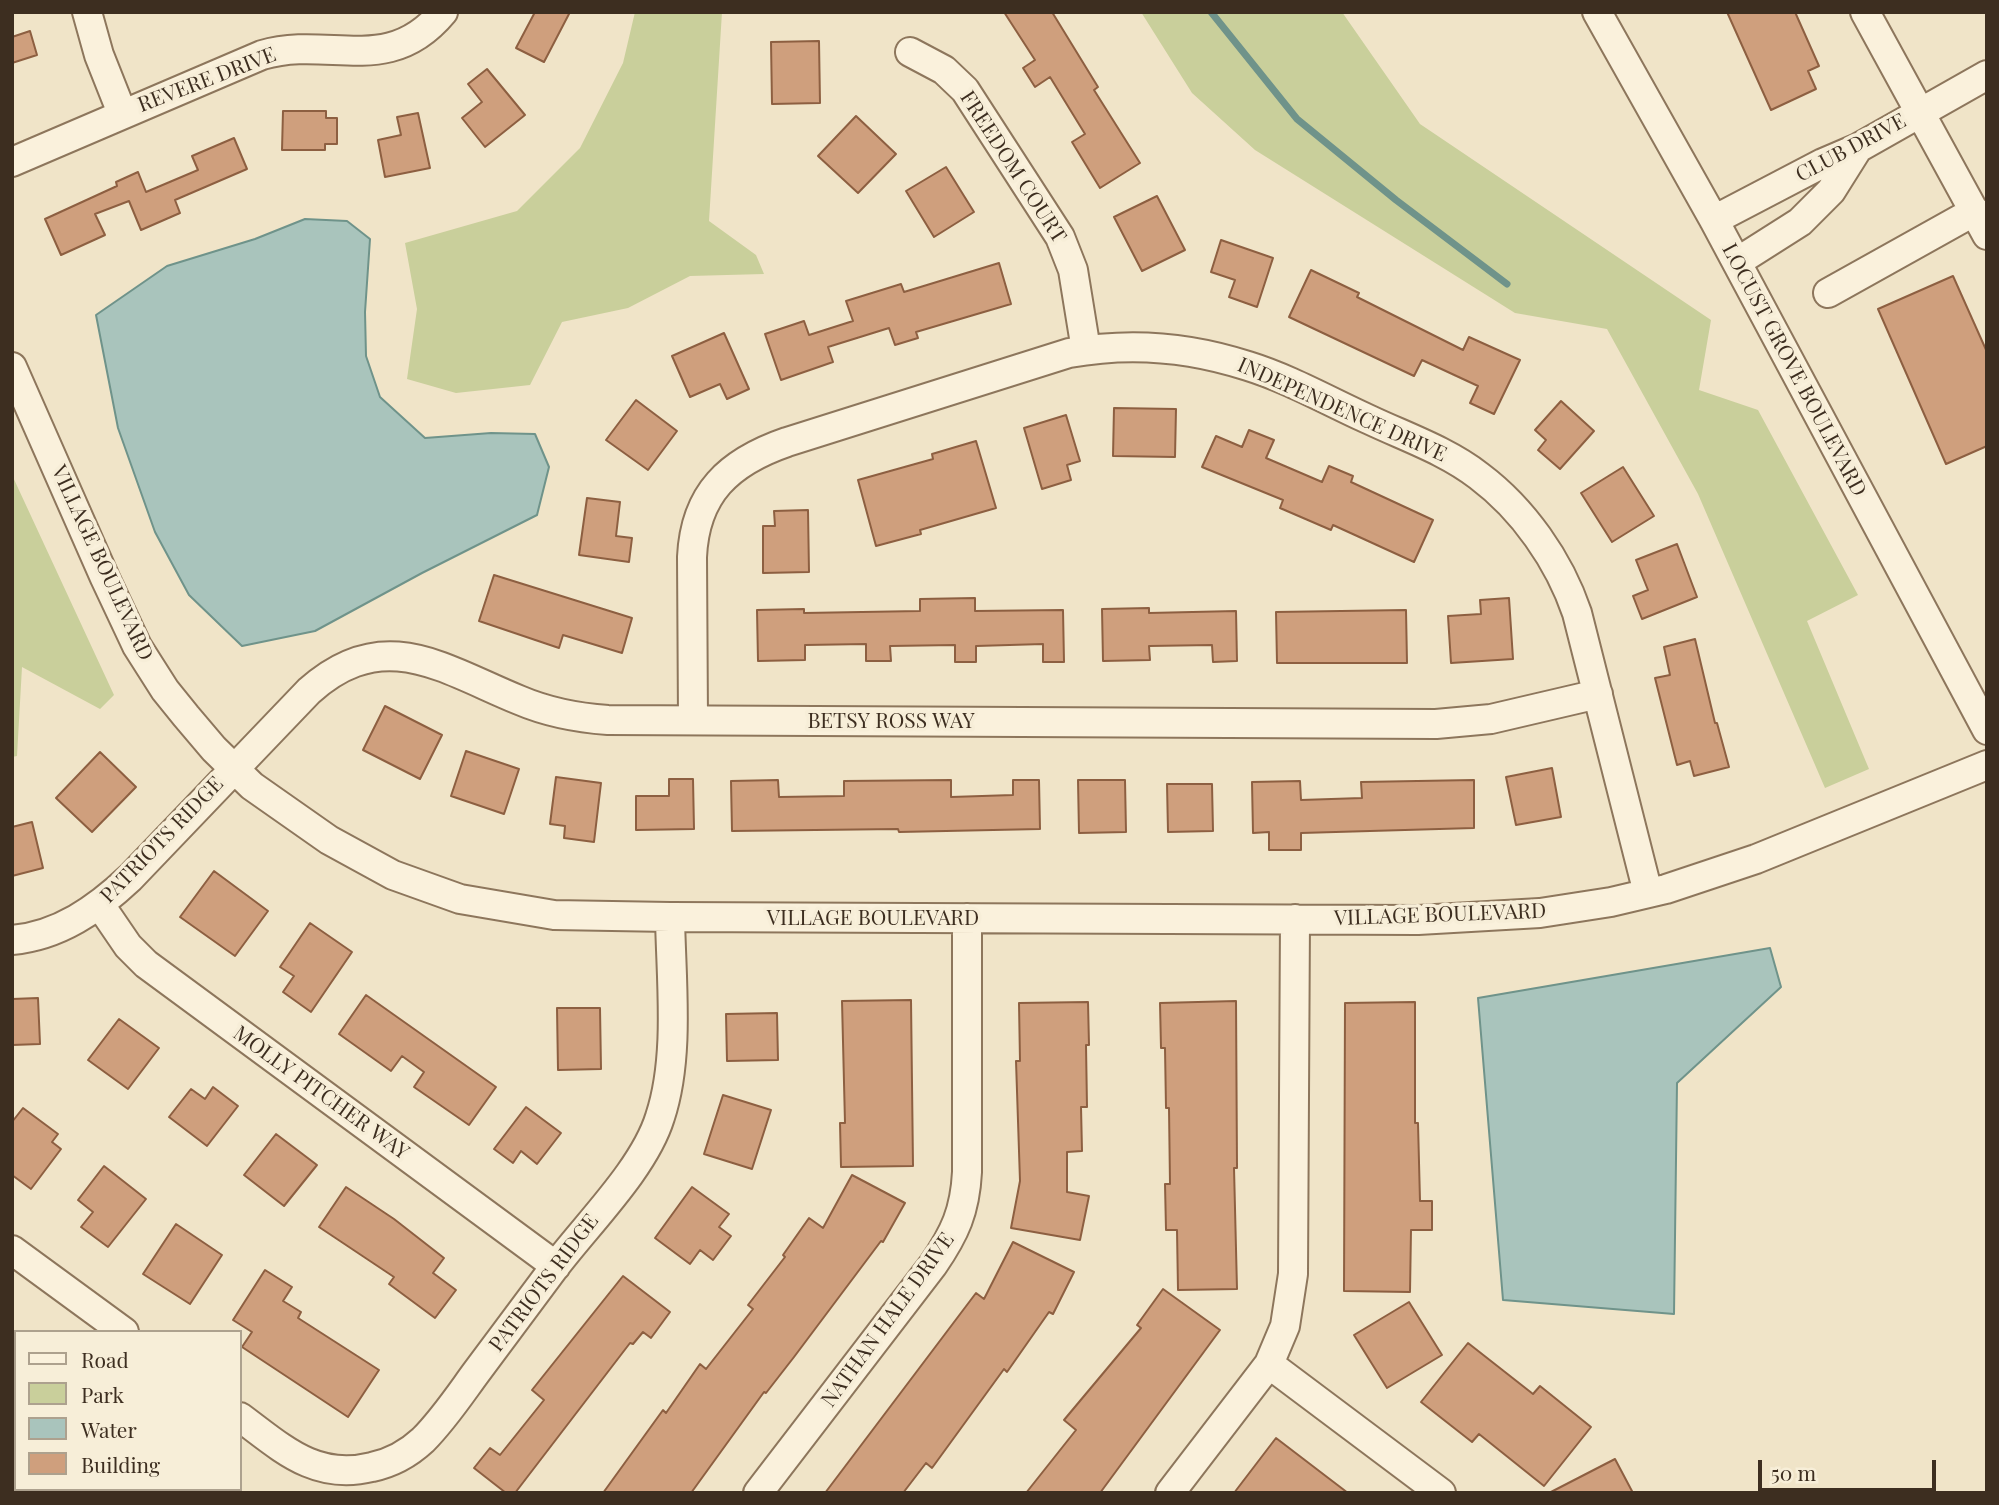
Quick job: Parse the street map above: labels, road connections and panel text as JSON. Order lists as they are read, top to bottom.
{
  "streets": {
    "street": [
      "REVERE DRIVE",
      "CLUB DRIVE",
      "FREEDOM COURT",
      "LOCUST GROVE BOULEVARD",
      "INDEPENDENCE DRIVE",
      "VILLAGE BOULEVARD",
      "BETSY ROSS WAY",
      "PATRIOTS RIDGE",
      "MOLLY PITCHER WAY",
      "NATHAN HALE DRIVE"
    ]
  },
  "crossings": [
    ["CLUB DRIVE", "LOCUST GROVE BOULEVARD"],
    ["FREEDOM COURT", "INDEPENDENCE DRIVE"],
    ["INDEPENDENCE DRIVE", "VILLAGE BOULEVARD"],
    ["INDEPENDENCE DRIVE", "BETSY ROSS WAY"],
    ["VILLAGE BOULEVARD", "BETSY ROSS WAY"],
    ["VILLAGE BOULEVARD", "PATRIOTS RIDGE"],
    ["VILLAGE BOULEVARD", "NATHAN HALE DRIVE"],
    ["BETSY ROSS WAY", "PATRIOTS RIDGE"],
    ["PATRIOTS RIDGE", "MOLLY PITCHER WAY"]
  ],
  "legend": [
    "Road",
    "Park",
    "Water",
    "Building"
  ],
  "scale_bar": "50 m"
}
